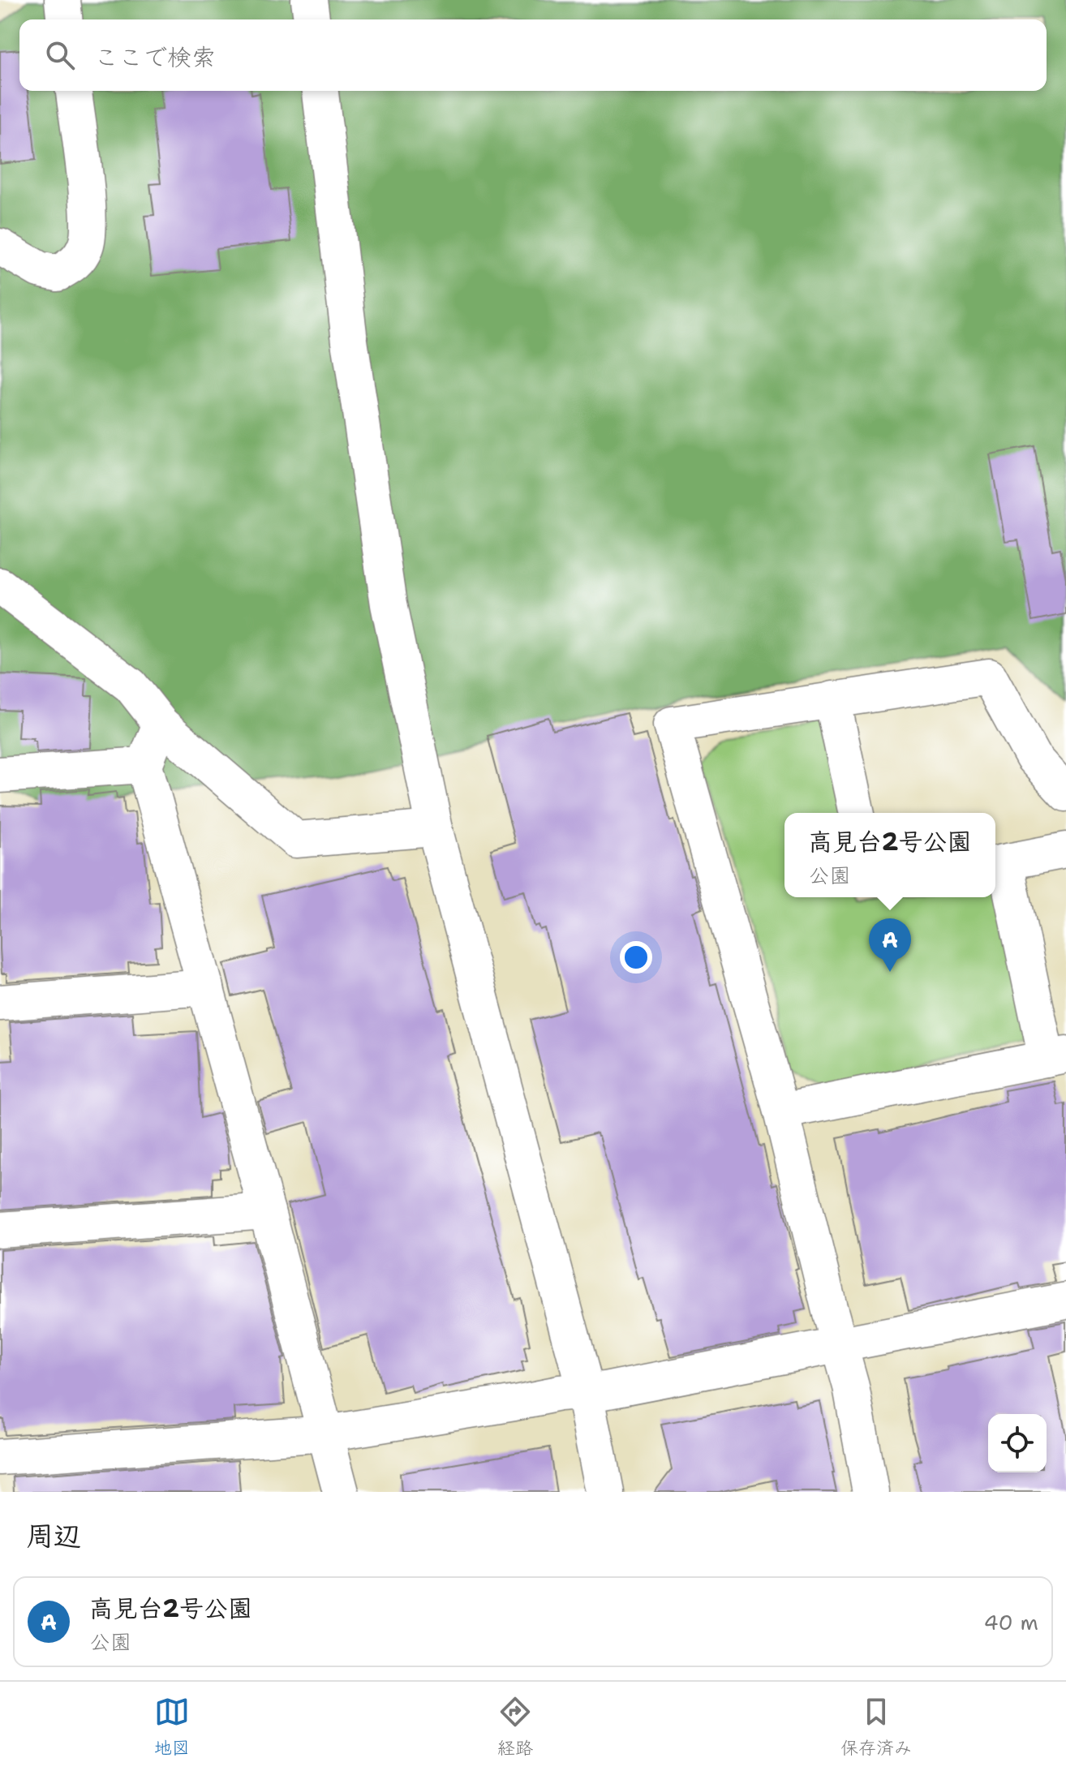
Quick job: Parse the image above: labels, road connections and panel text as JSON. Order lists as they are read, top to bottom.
{
  "page": {
    "search": "ここで検索",
    "popup": ["高見台2号公園", "公園"],
    "pins": "A",
    "heading": "周辺",
    "list": [
      {
        "mark": "A",
        "name": "高見台2号公園",
        "note": "公園",
        "value": "40 m"
      }
    ],
    "nav": ["地図", "経路", "保存済み"]
  }
}
